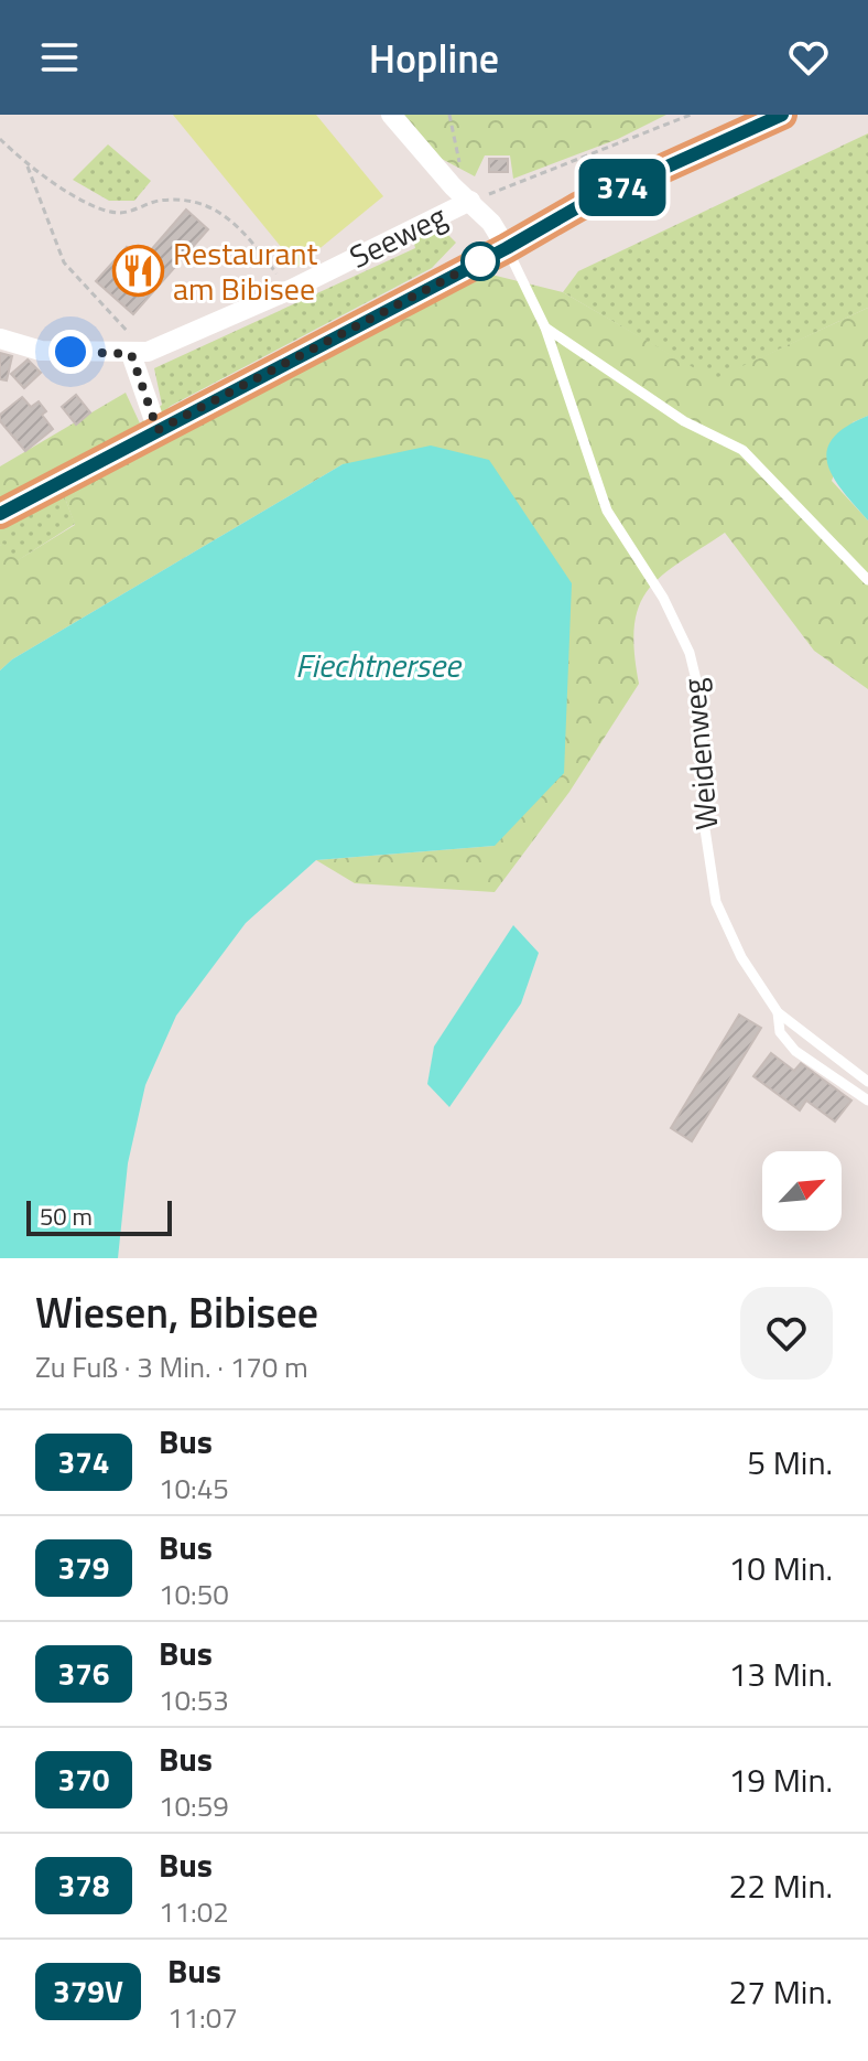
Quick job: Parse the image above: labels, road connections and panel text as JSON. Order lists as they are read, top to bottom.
{
  "streets": {
    "street": ["Seeweg"],
    "lane": ["Weidenweg"]
  },
  "water": ["Fiechtnersee"],
  "places": {
    "restaurant": ["Restaurant am Bibisee"]
  },
  "lines": ["bus line 374"],
  "scale_bar": "50 m",
  "north": "top right",
  "page": {
    "header": "Hopline",
    "on_map": "374",
    "scale": "50 m",
    "heading": ["Wiesen, Bibisee", "Zu Fuß · 3 Min. · 170 m"],
    "list": [
      {
        "mark": "374",
        "name": "Bus",
        "note": "10:45",
        "value": "5 Min."
      },
      {
        "mark": "379",
        "name": "Bus",
        "note": "10:50",
        "value": "10 Min."
      },
      {
        "mark": "376",
        "name": "Bus",
        "note": "10:53",
        "value": "13 Min."
      },
      {
        "mark": "370",
        "name": "Bus",
        "note": "10:59",
        "value": "19 Min."
      },
      {
        "mark": "378",
        "name": "Bus",
        "note": "11:02",
        "value": "22 Min."
      },
      {
        "mark": "379V",
        "name": "Bus",
        "note": "11:07",
        "value": "27 Min."
      }
    ]
  }
}
